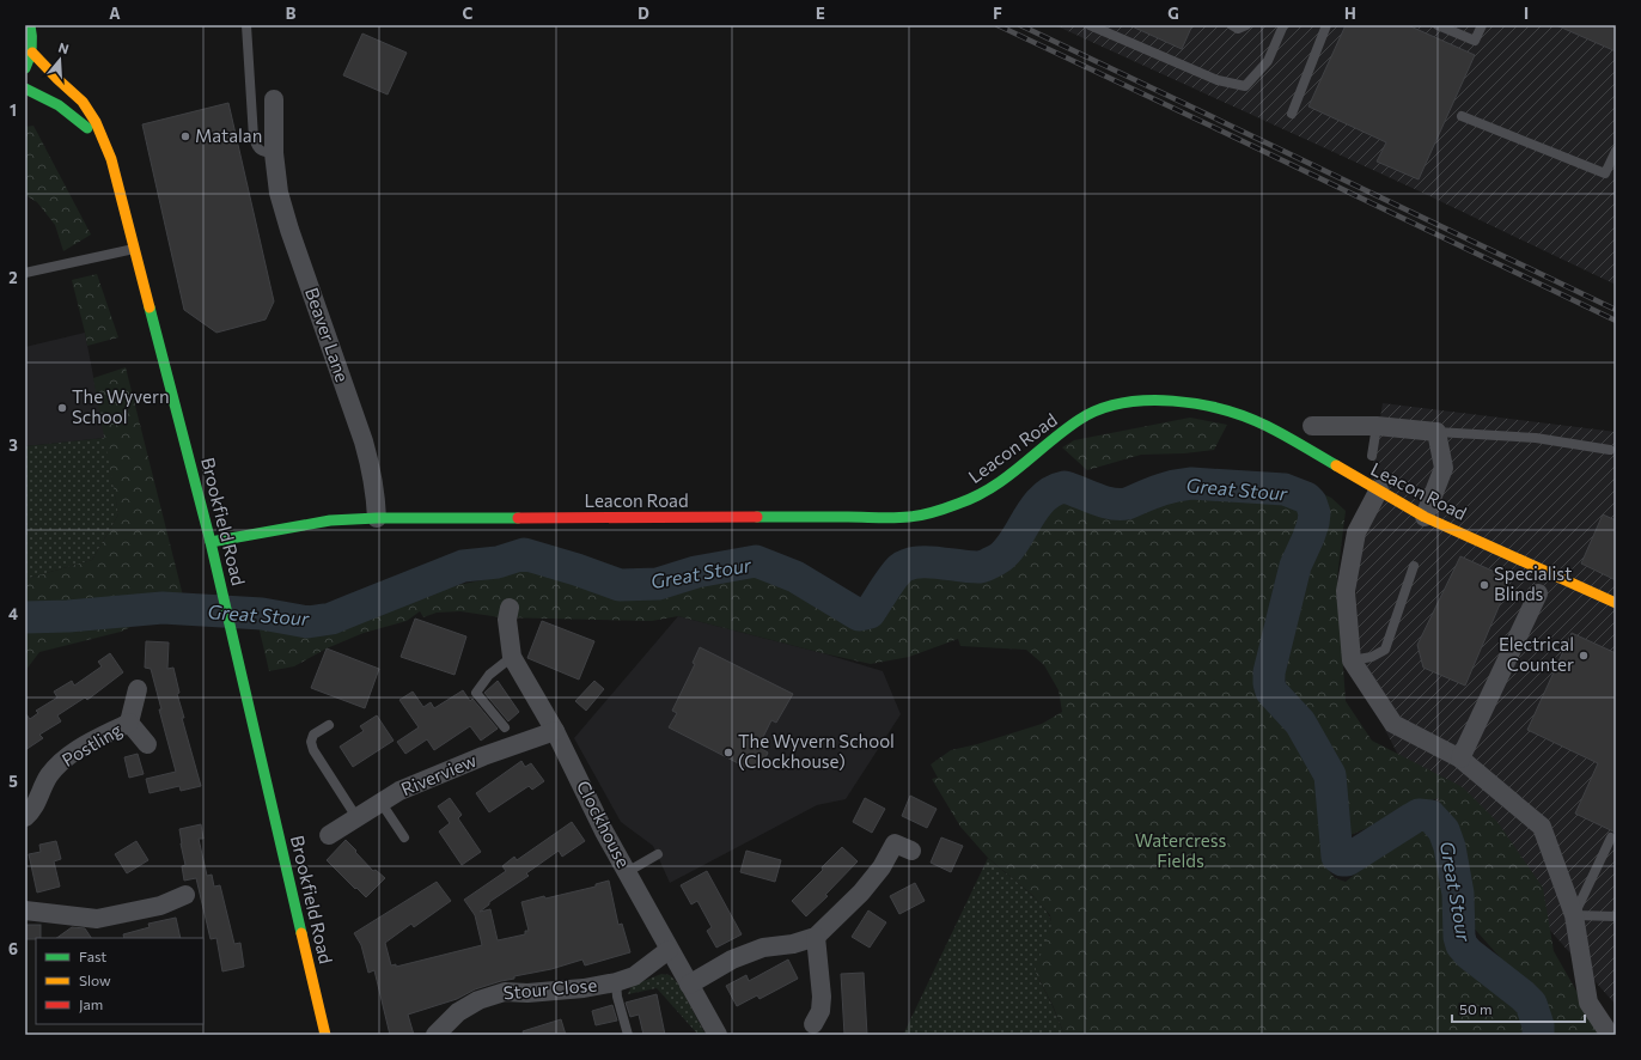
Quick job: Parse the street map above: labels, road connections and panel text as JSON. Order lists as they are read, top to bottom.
{
  "streets": {
    "street": [
      "Beaver Lane",
      "Leacon Road",
      "Brookfield Road",
      "Postling",
      "Riverview",
      "Clockhouse",
      "Stour Close"
    ]
  },
  "crossings": [
    ["Beaver Lane", "Leacon Road"],
    ["Leacon Road", "Brookfield Road"],
    ["Riverview", "Clockhouse"],
    ["Clockhouse", "Stour Close"]
  ],
  "water": ["Great Stour"],
  "parks": ["Watercress Fields"],
  "places": [
    "Matalan",
    "The Wyvern School",
    "Specialist Blinds",
    "Electrical Counter",
    "The Wyvern School (Clockhouse)"
  ],
  "legend": ["Fast", "Slow", "Jam"],
  "scale_bar": "50 m",
  "north": "top",
  "grid": {
    "columns": [
      "A",
      "B",
      "C",
      "D",
      "E",
      "F",
      "G",
      "H",
      "I"
    ],
    "rows": [
      "1",
      "2",
      "3",
      "4",
      "5",
      "6"
    ]
  }
}
